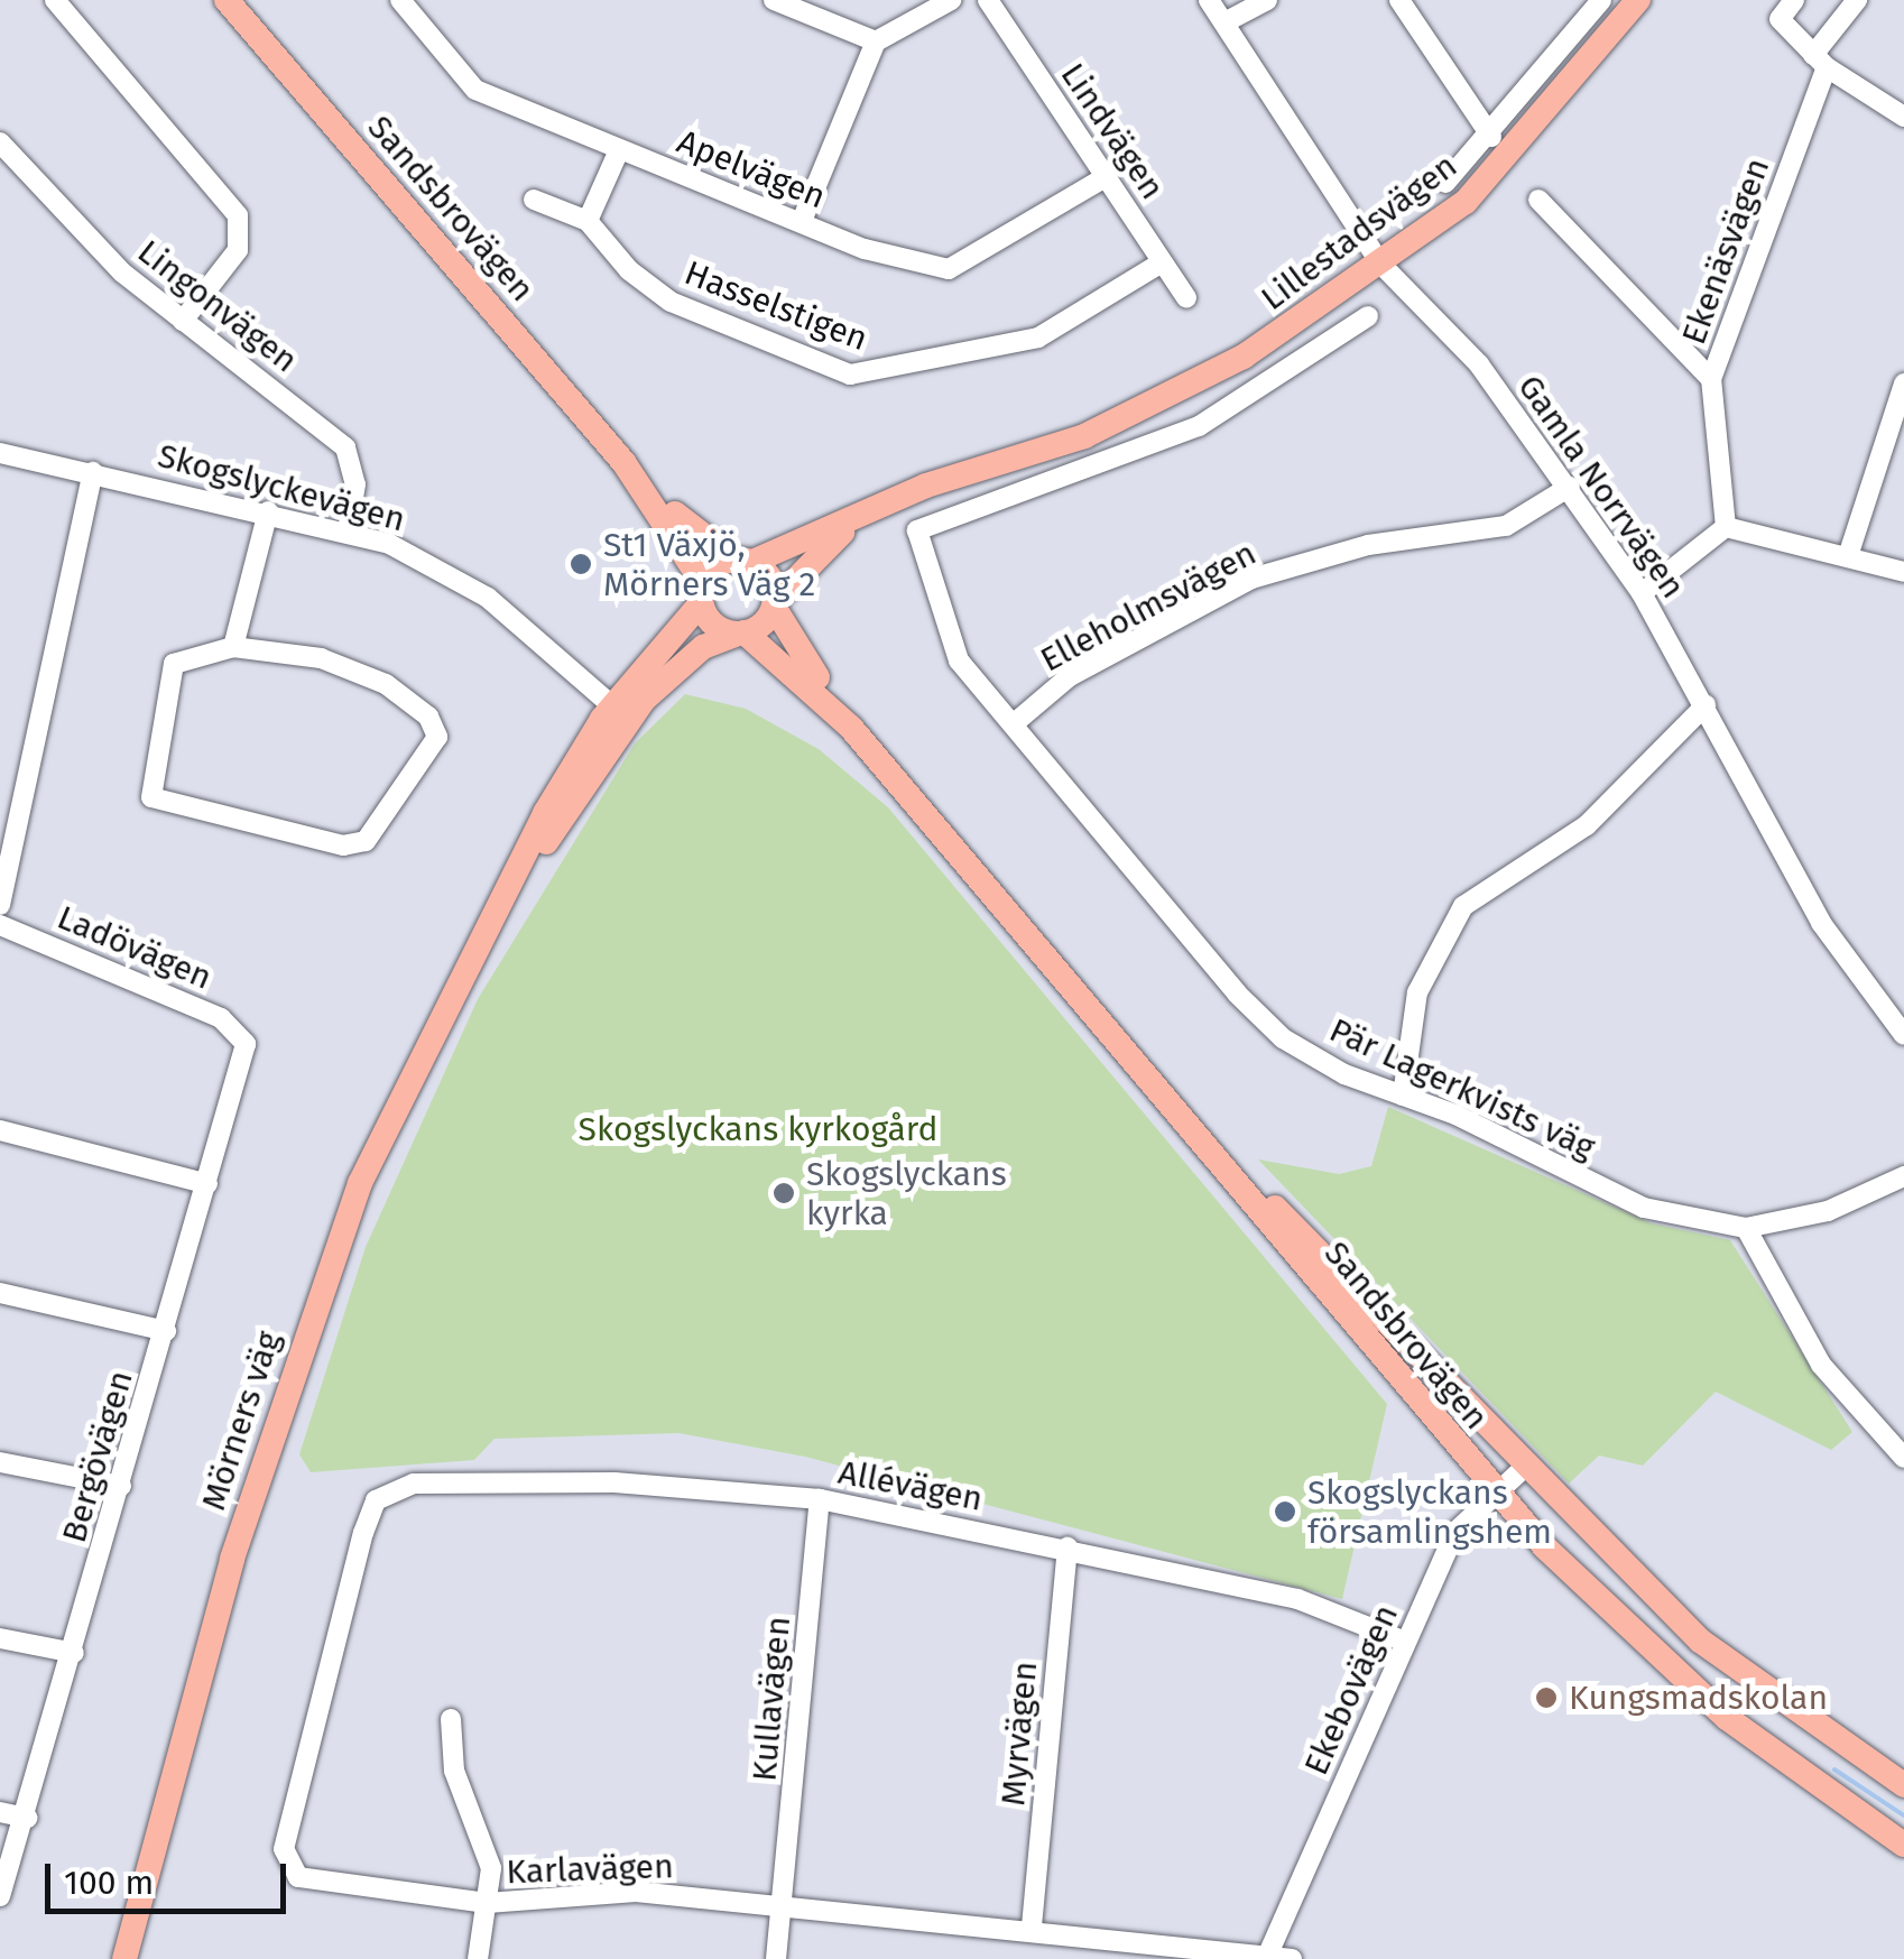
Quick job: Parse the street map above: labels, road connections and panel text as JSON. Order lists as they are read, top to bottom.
{
  "streets": {
    "main road": ["Sandsbrovägen", "Lillestadsvägen", "Mörners väg"],
    "street": [
      "Lindvägen",
      "Apelvägen",
      "Ekenäsvägen",
      "Lingonvägen",
      "Hasselstigen",
      "Gamla Norrvägen",
      "Skogslyckevägen",
      "Elleholmsvägen",
      "Ladövägen",
      "Pär Lagerkvists väg",
      "Bergövägen",
      "Allévägen",
      "Ekebovägen",
      "Kullavägen",
      "Myrvägen",
      "Karlavägen"
    ]
  },
  "crossings": [
    ["Lindvägen", "Apelvägen"],
    ["Lindvägen", "Hasselstigen"],
    ["Sandsbrovägen", "Lillestadsvägen"],
    ["Sandsbrovägen", "Mörners väg"],
    ["Sandsbrovägen", "Ekebovägen"],
    ["Lillestadsvägen", "Gamla Norrvägen"],
    ["Lillestadsvägen", "Pär Lagerkvists väg"],
    ["Lillestadsvägen", "Mörners väg"],
    ["Lingonvägen", "Skogslyckevägen"],
    ["Gamla Norrvägen", "Elleholmsvägen"],
    ["Skogslyckevägen", "Mörners väg"],
    ["Elleholmsvägen", "Pär Lagerkvists väg"],
    ["Ladövägen", "Bergövägen"],
    ["Allévägen", "Ekebovägen"],
    ["Allévägen", "Kullavägen"],
    ["Allévägen", "Myrvägen"],
    ["Allévägen", "Karlavägen"],
    ["Ekebovägen", "Karlavägen"],
    ["Kullavägen", "Karlavägen"],
    ["Myrvägen", "Karlavägen"]
  ],
  "parks": ["Skogslyckans kyrkogård"],
  "places": [
    "St1 Växjö, Mörners Väg 2",
    "Skogslyckans kyrka",
    "Skogslyckans församlingshem",
    "Kungsmadskolan"
  ],
  "scale_bar": "100 m"
}
